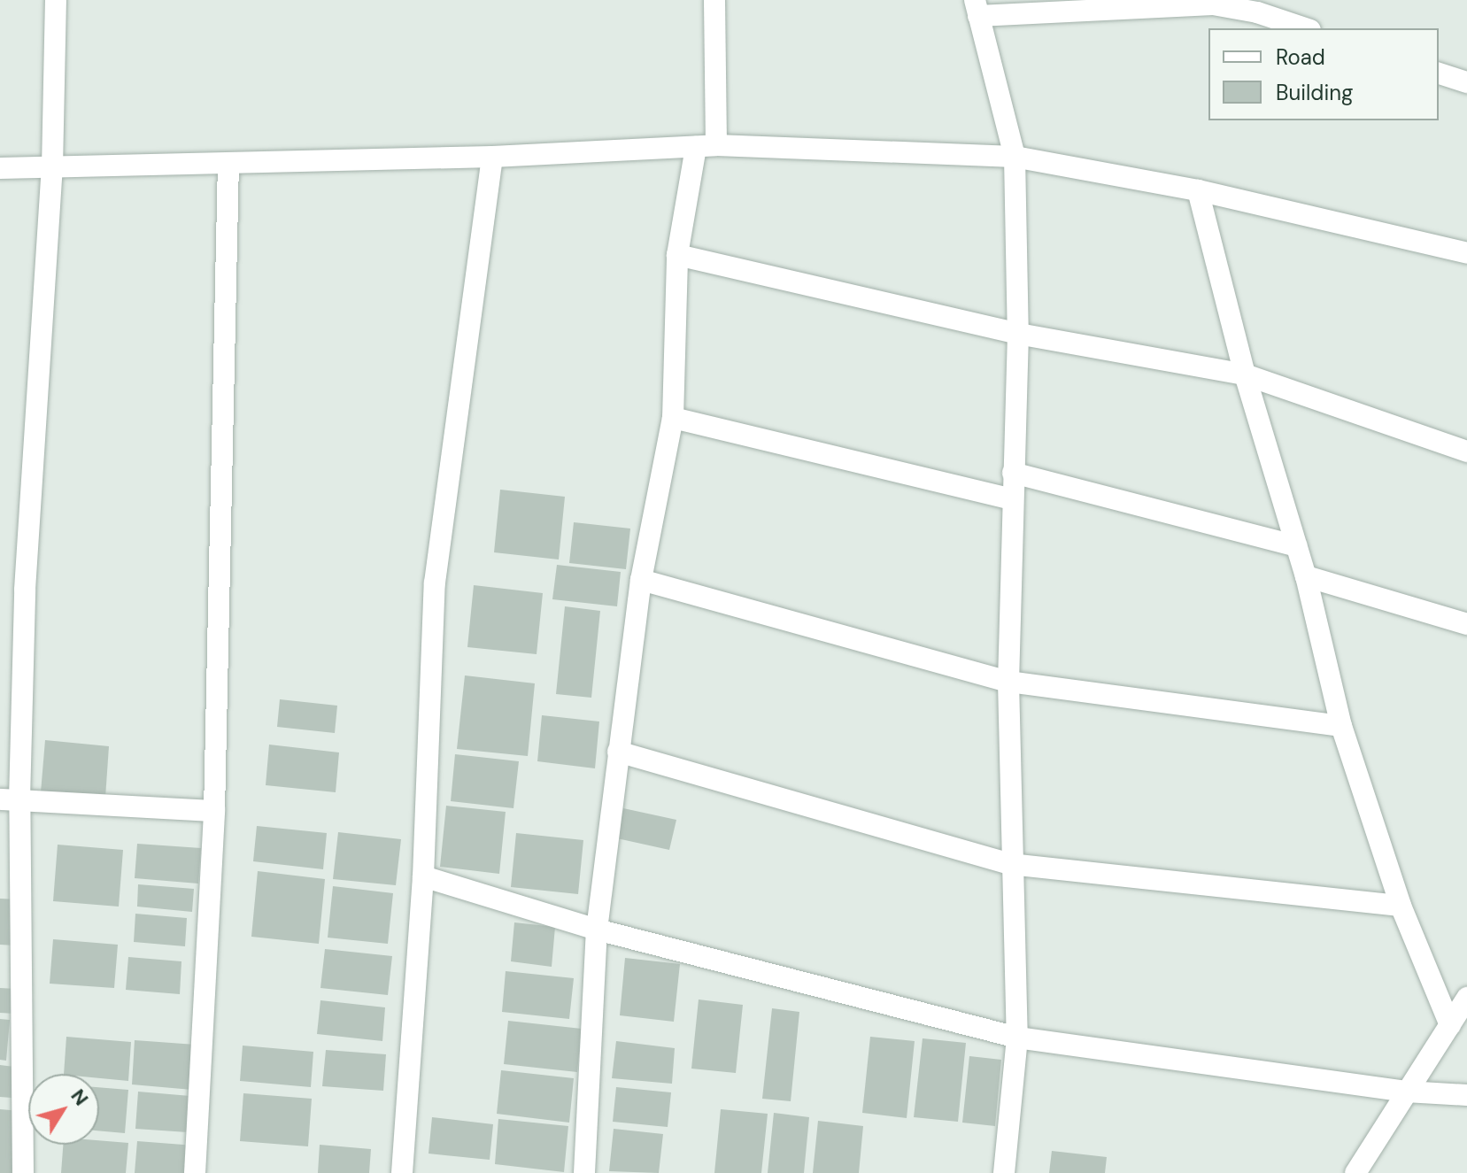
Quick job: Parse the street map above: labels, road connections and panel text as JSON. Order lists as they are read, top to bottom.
{
  "legend": ["Road", "Building"],
  "north": "top right"
}
